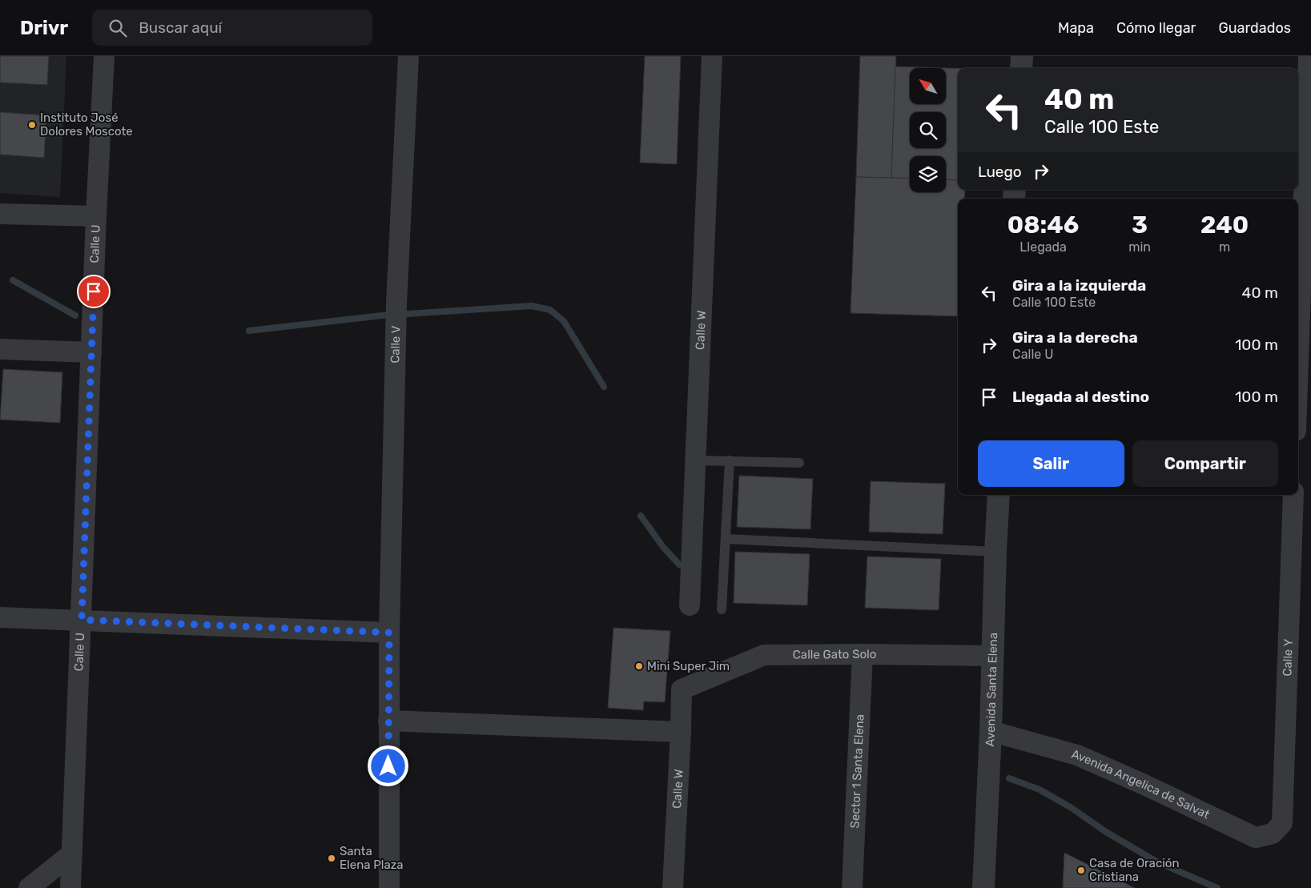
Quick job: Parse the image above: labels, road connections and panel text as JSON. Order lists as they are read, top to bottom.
{
  "streets": {
    "street": [
      "Calle U",
      "Calle W",
      "Calle V",
      "Calle Gato Solo",
      "Calle Y",
      "Avenida Santa Elena",
      "Sector 1 Santa Elena",
      "Avenida Angelica de Salvat"
    ]
  },
  "crossings": [
    ["Calle W", "Calle Gato Solo"],
    ["Calle Gato Solo", "Avenida Santa Elena"],
    ["Calle Gato Solo", "Sector 1 Santa Elena"],
    ["Calle Y", "Avenida Angelica de Salvat"],
    ["Avenida Santa Elena", "Avenida Angelica de Salvat"]
  ],
  "places": [
    "Instituto José Dolores Moscote",
    "Mini Super Jim",
    "Santa Elena Plaza",
    "Casa de Oración Cristiana"
  ],
  "north": "top left",
  "page": {
    "header": "Drivr",
    "search": "Buscar aquí",
    "nav": ["Mapa", "Cómo llegar", "Guardados"],
    "turn": ["40 m", "Calle 100 Este"],
    "then": "Luego",
    "eta": [
      "08:46",
      "Llegada",
      "3",
      "min",
      "240",
      "m"
    ],
    "list": [
      {
        "name": "Gira a la izquierda",
        "note": "Calle 100 Este",
        "value": "40 m"
      },
      {
        "name": "Gira a la derecha",
        "note": "Calle U",
        "value": "100 m"
      },
      {
        "name": "Llegada al destino",
        "value": "100 m"
      }
    ],
    "buttons": ["Salir", "Compartir"]
  }
}
